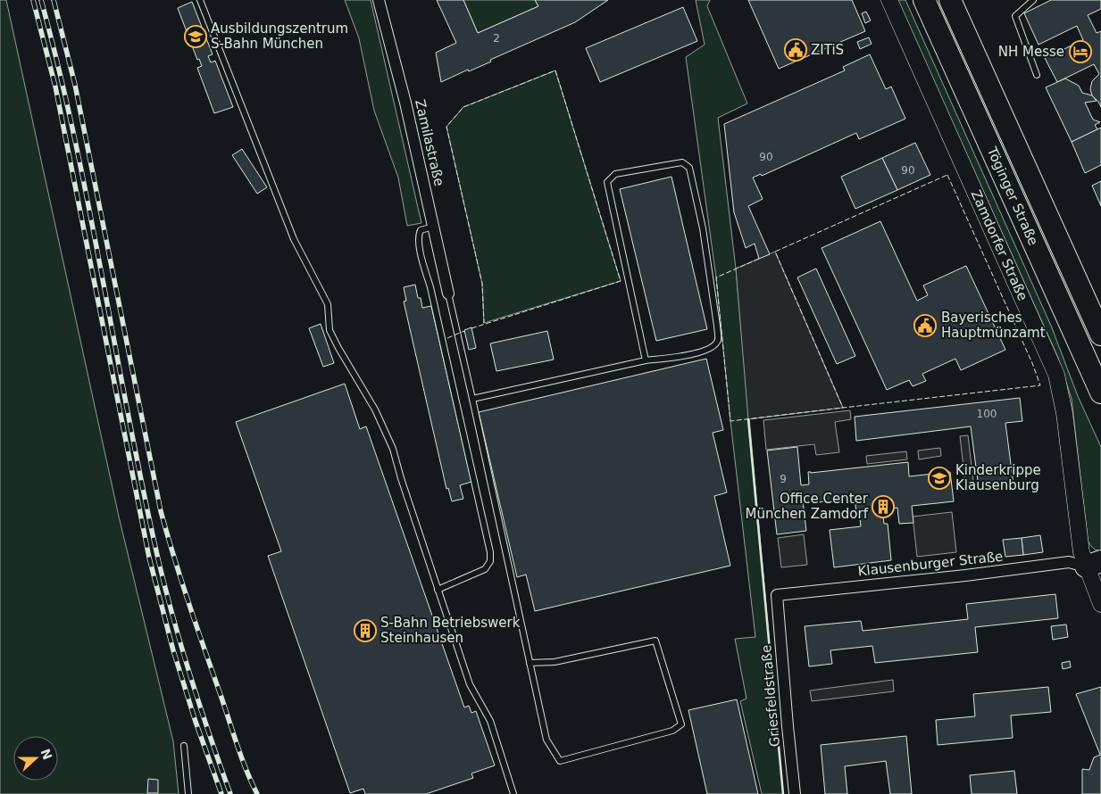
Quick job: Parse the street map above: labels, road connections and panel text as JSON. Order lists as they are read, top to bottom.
{
  "streets": {
    "highway": ["Töginger Straße"],
    "street": [
      "Zamilastraße",
      "Zamdorfer Straße",
      "Klausenburger Straße",
      "Griesfeldstraße"
    ]
  },
  "crossings": [
    ["Zamdorfer Straße", "Klausenburger Straße"],
    ["Klausenburger Straße", "Griesfeldstraße"]
  ],
  "places": {
    "school or university": ["Ausbildungszentrum S-Bahn München", "Kinderkrippe Klausenburg"],
    "public building": ["ZITiS", "Bayerisches Hauptmünzamt"],
    "hotel": ["NH Messe"],
    "building": ["Office Center München Zamdorf", "S-Bahn Betriebswerk Steinhausen"]
  },
  "house_numbers": [
    "2",
    "90",
    "90",
    "100",
    "9"
  ],
  "north": "right"
}
